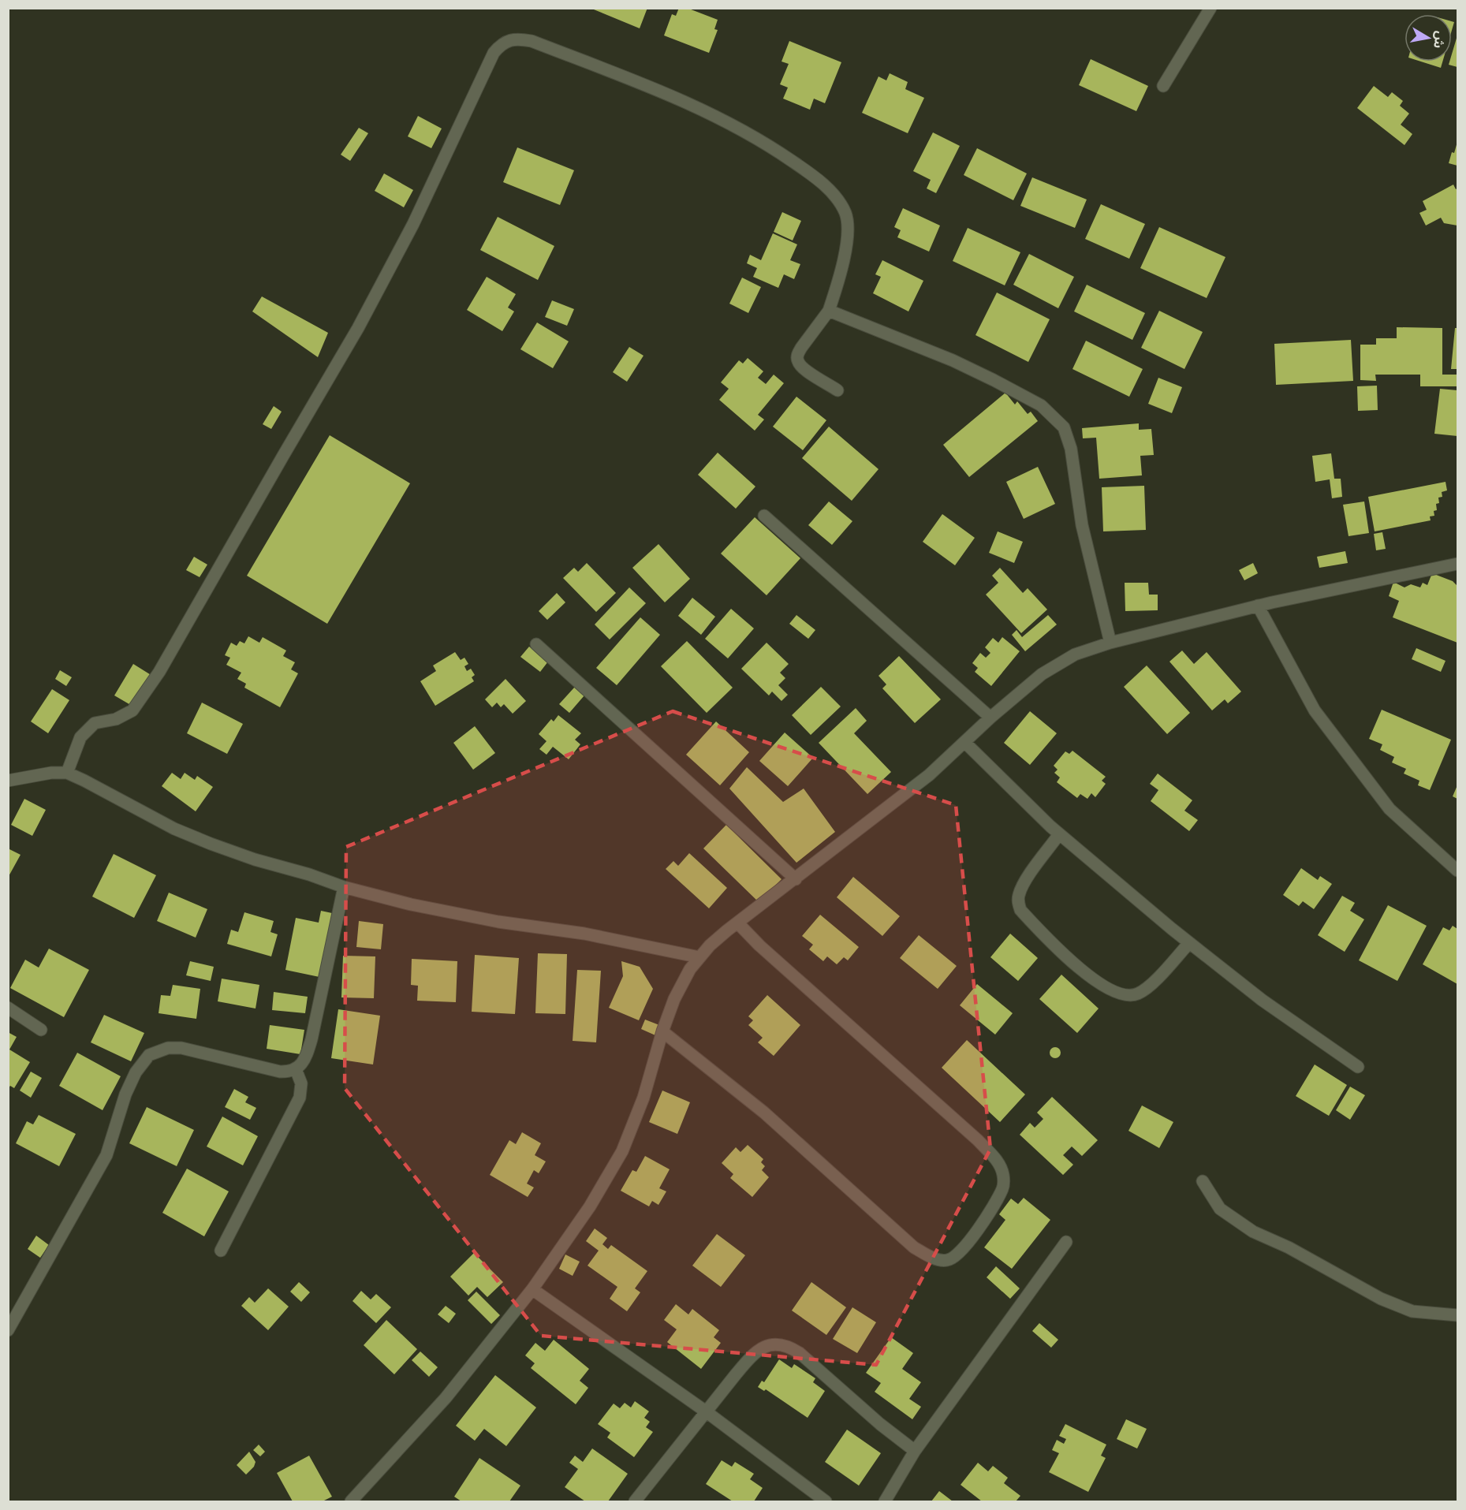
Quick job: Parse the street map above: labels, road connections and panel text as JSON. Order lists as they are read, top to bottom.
{
  "north": "right"
}
